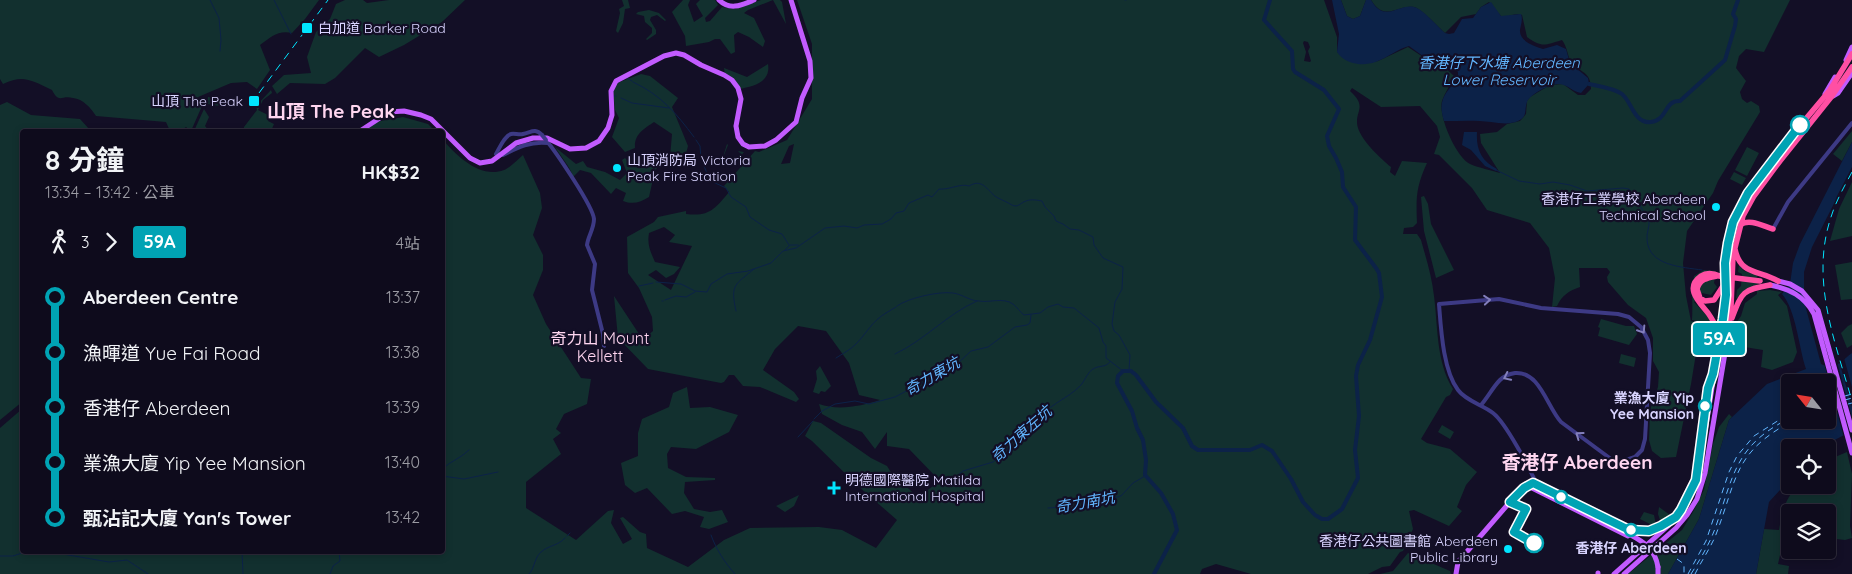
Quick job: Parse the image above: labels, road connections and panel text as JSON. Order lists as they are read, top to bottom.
{
  "districts": ["山頂 The Peak", "奇力山 Mount Kellett", "香港仔 Aberdeen"],
  "water": [
    "香港仔下水塘 Aberdeen Lower Reservoir",
    "奇力東坑",
    "奇力東左坑",
    "奇力南坑"
  ],
  "places": {
    "transit": ["白加道 Barker Road", "山頂 The Peak"],
    "other": [
      "山頂消防局 Victoria Peak Fire Station",
      "香港仔工業學校 Aberdeen Technical School",
      "業漁大廈 Yip Yee Mansion",
      "香港仔 Aberdeen",
      "香港仔公共圖書館 Aberdeen Public Library"
    ],
    "health": ["明德國際醫院 Matilda International Hospital"]
  },
  "lines": ["bus line 59A"],
  "north": "top left",
  "page": {
    "on_map": "59A",
    "heading": ["8 分鐘", "13:34 – 13:42 · 公車", "HK$32"],
    "legs": ["3", "59A", "4站"],
    "list": [
      {
        "name": "Aberdeen Centre",
        "value": "13:37"
      },
      {
        "name": "漁暉道 Yue Fai Road",
        "value": "13:38"
      },
      {
        "name": "香港仔 Aberdeen",
        "value": "13:39"
      },
      {
        "name": "業漁大廈 Yip Yee Mansion",
        "value": "13:40"
      },
      {
        "name": "甄沾記大廈 Yan's Tower",
        "value": "13:42"
      }
    ]
  }
}
